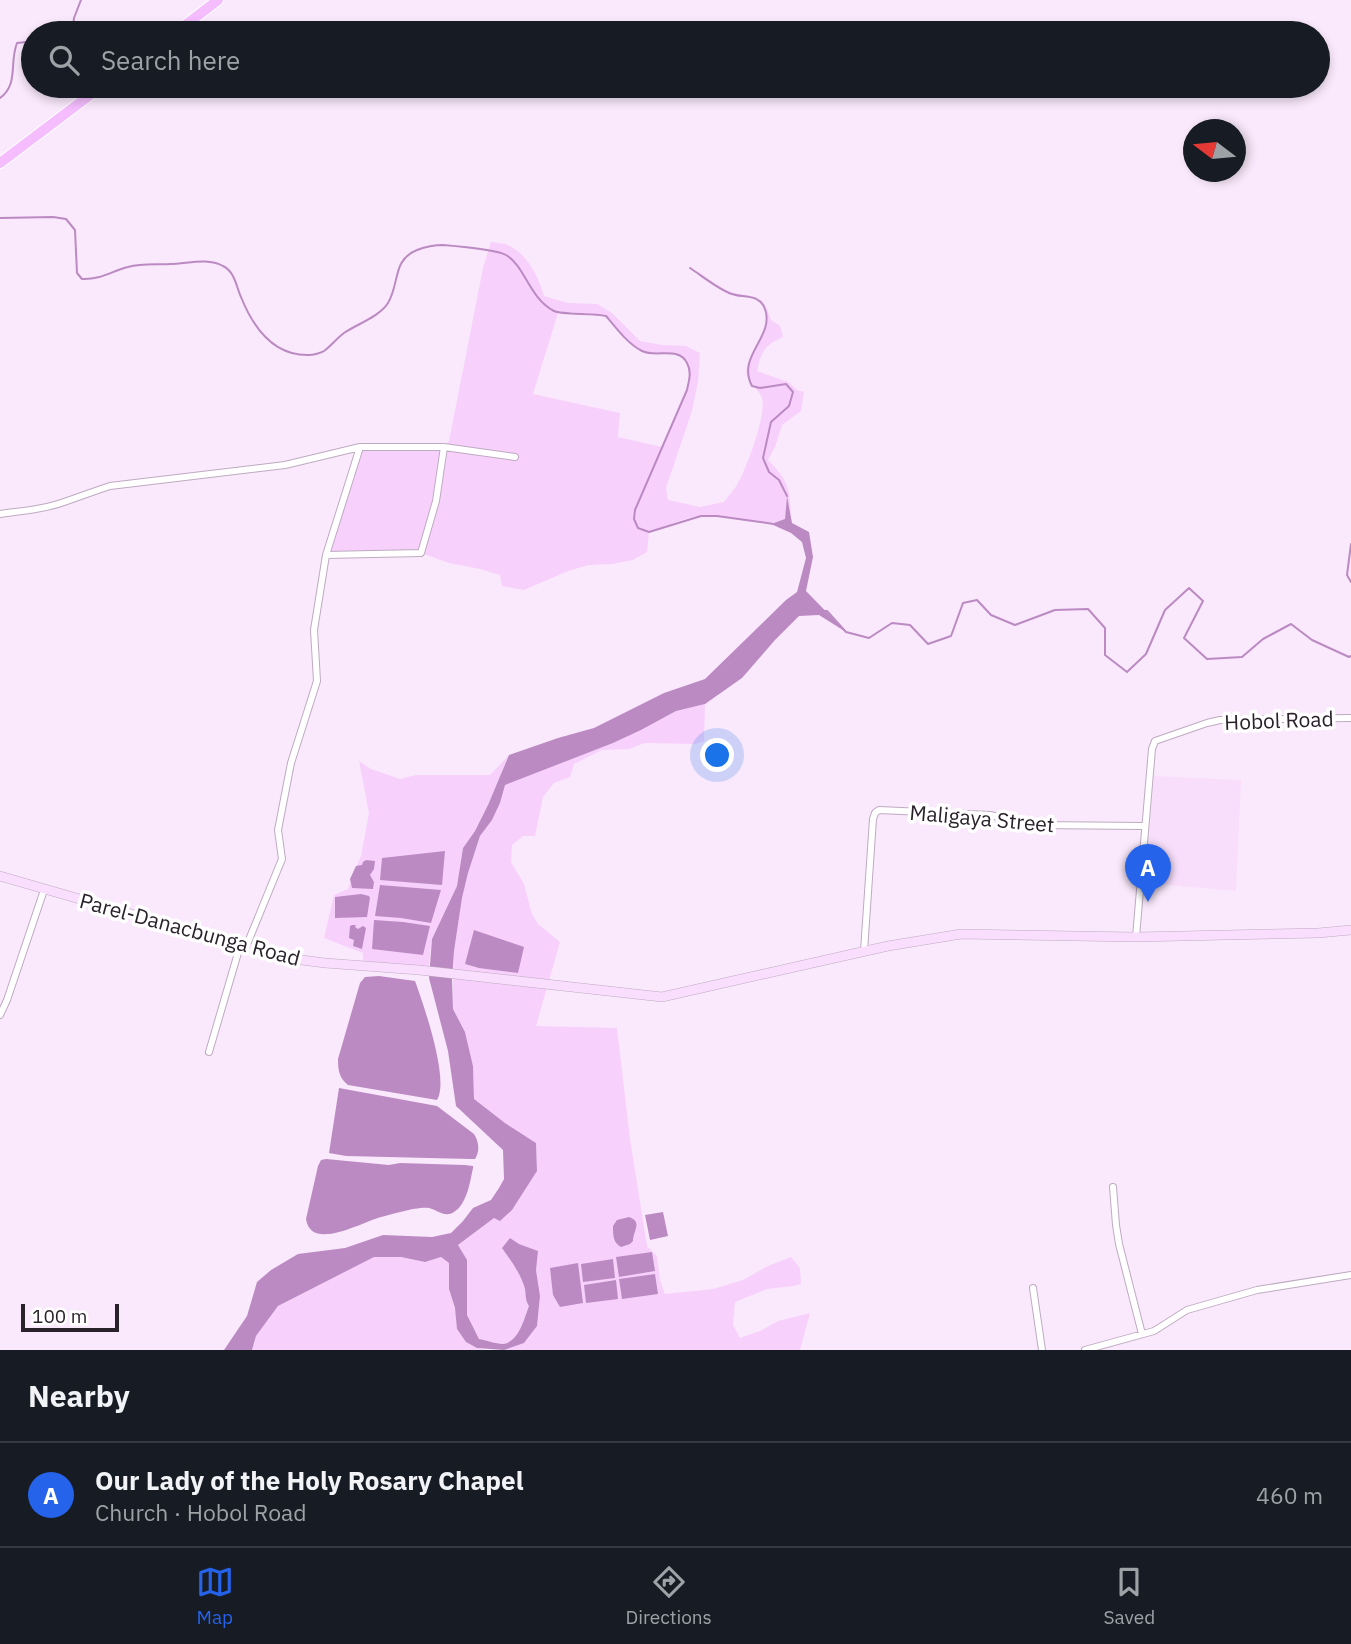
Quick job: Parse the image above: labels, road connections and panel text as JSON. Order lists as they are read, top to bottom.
{
  "streets": {
    "main road": ["Parel-Danacbunga Road"],
    "street": ["Hobol Road", "Maligaya Street"]
  },
  "crossings": [
    ["Hobol Road", "Maligaya Street"],
    ["Hobol Road", "Parel-Danacbunga Road"],
    ["Maligaya Street", "Parel-Danacbunga Road"]
  ],
  "scale_bar": "100 m",
  "north": "left",
  "page": {
    "search": "Search here",
    "pins": "A",
    "scale": "100 m",
    "heading": "Nearby",
    "list": [
      {
        "mark": "A",
        "name": "Our Lady of the Holy Rosary Chapel",
        "note": "Church · Hobol Road",
        "value": "460 m"
      }
    ],
    "nav": ["Map", "Directions", "Saved"]
  }
}
